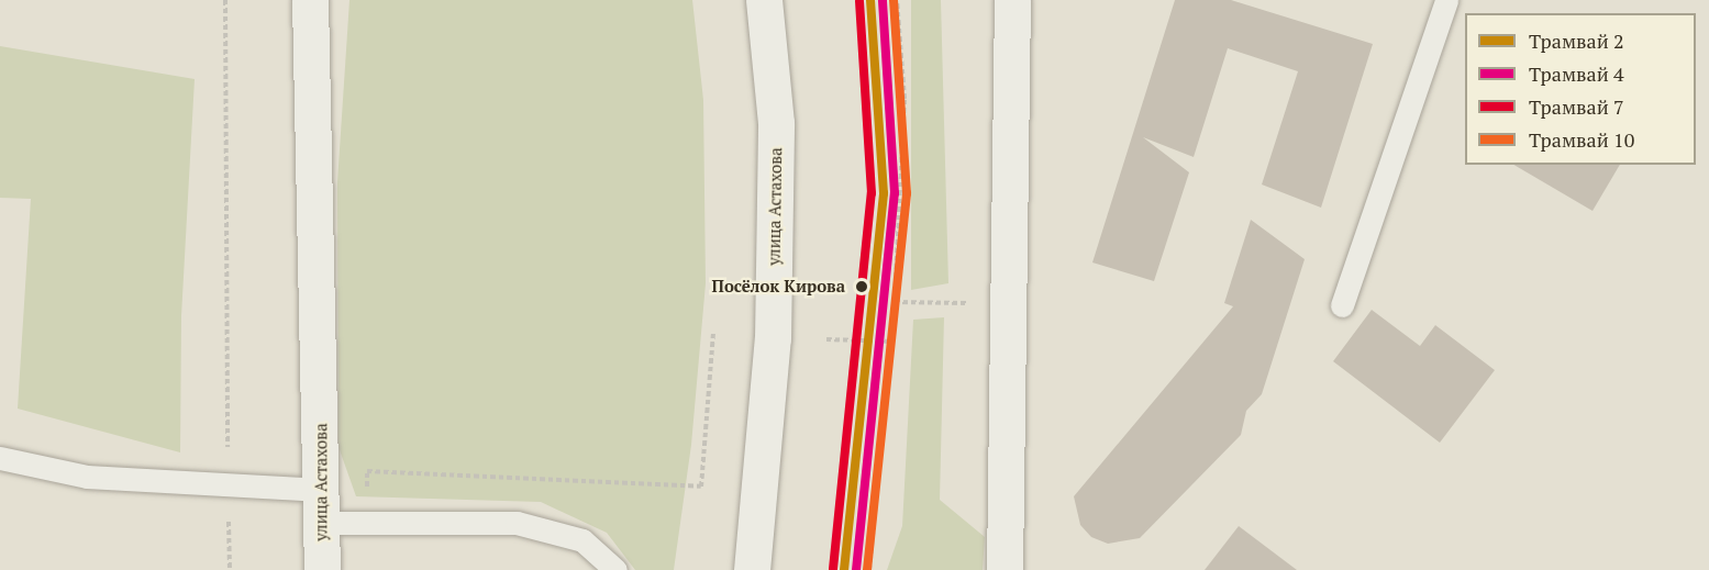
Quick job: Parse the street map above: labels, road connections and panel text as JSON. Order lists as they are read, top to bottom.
{
  "streets": {
    "main road": ["улица Астахова"]
  },
  "places": ["Посёлок Кирова"],
  "lines": [
    "tram line 2",
    "tram line 4",
    "tram line 10",
    "tram line 7"
  ],
  "legend": [
    "Трамвай 2",
    "Трамвай 4",
    "Трамвай 7",
    "Трамвай 10"
  ]
}
